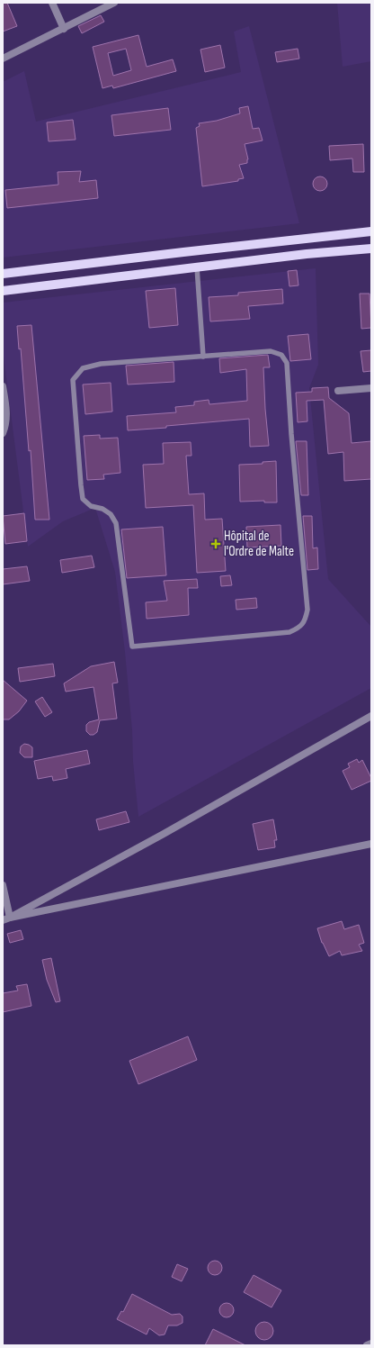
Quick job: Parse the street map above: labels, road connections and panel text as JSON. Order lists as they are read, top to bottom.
{
  "places": {
    "health": ["Hôpital de l'Ordre de Malte"]
  }
}
